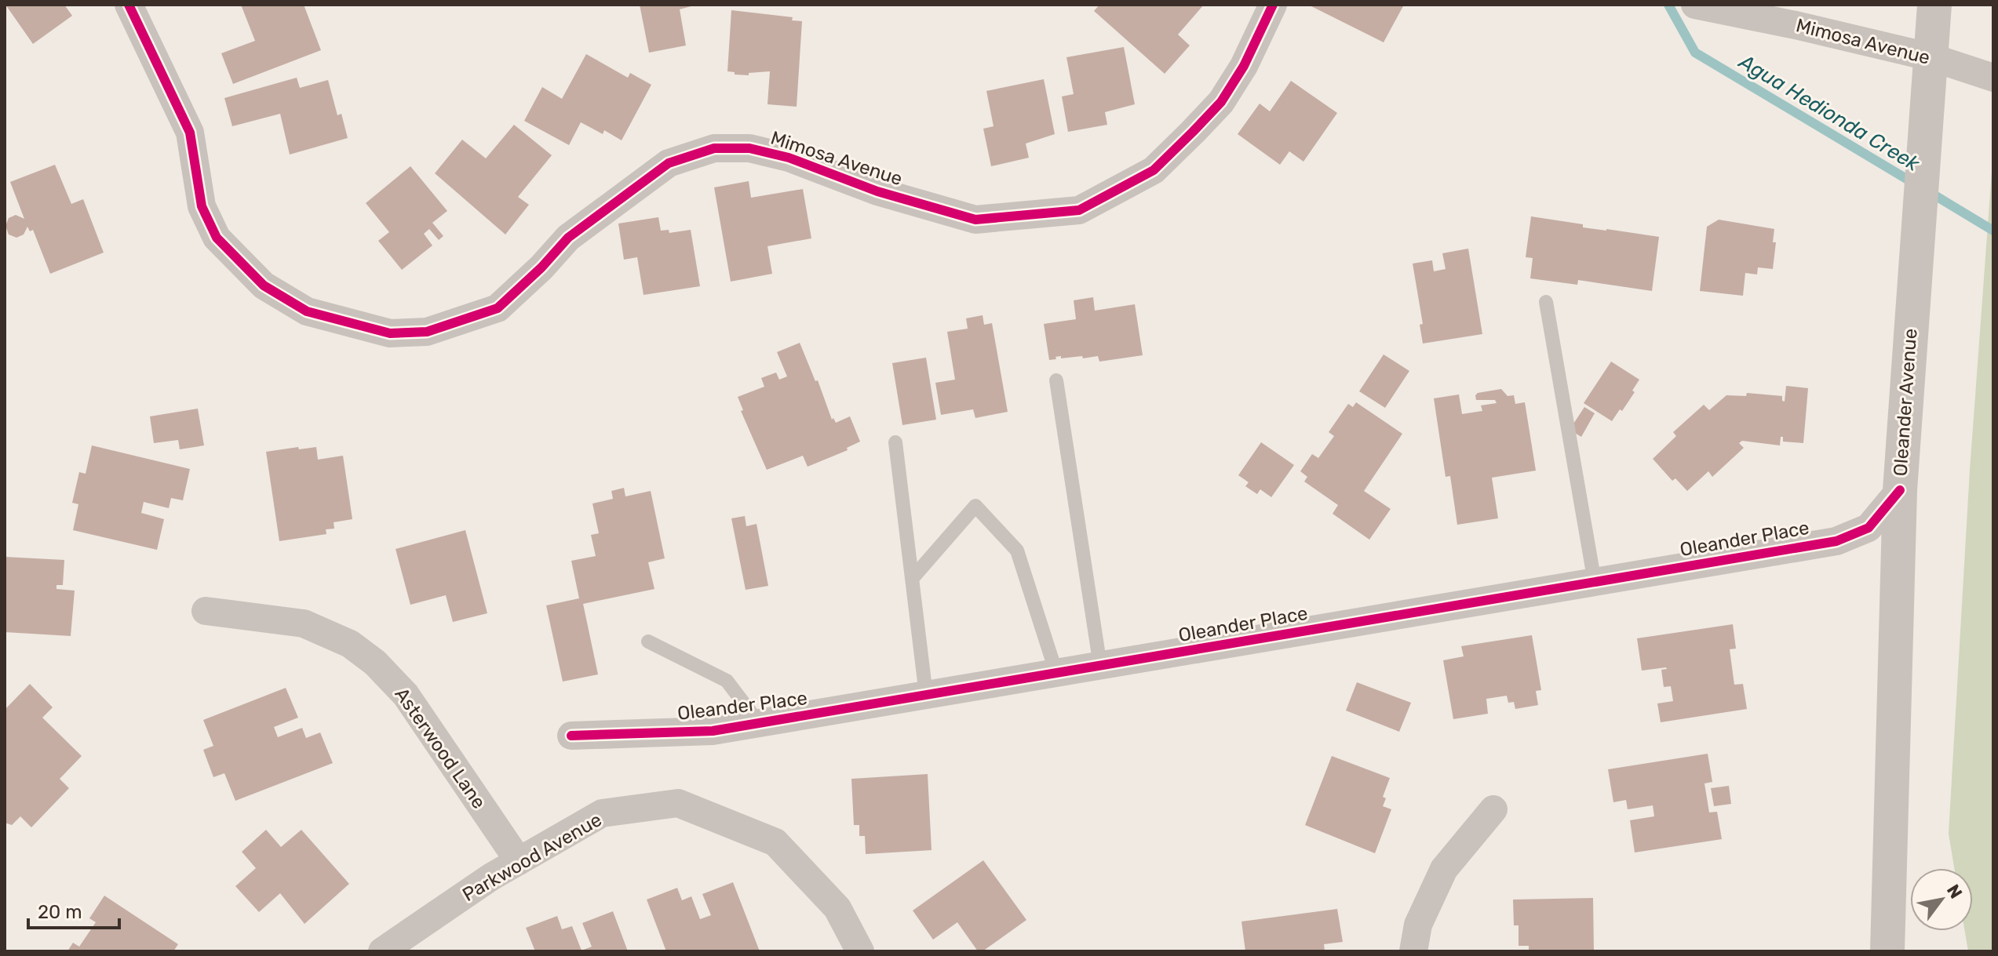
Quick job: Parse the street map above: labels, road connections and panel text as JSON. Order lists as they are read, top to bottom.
{
  "streets": {
    "street": [
      "Mimosa Avenue",
      "Oleander Avenue",
      "Oleander Place",
      "Asterwood Lane",
      "Parkwood Avenue"
    ]
  },
  "crossings": [
    ["Mimosa Avenue", "Oleander Avenue"],
    ["Oleander Avenue", "Oleander Place"],
    ["Asterwood Lane", "Parkwood Avenue"]
  ],
  "water": ["Agua Hedionda Creek"],
  "scale_bar": "20 m",
  "north": "top right"
}
